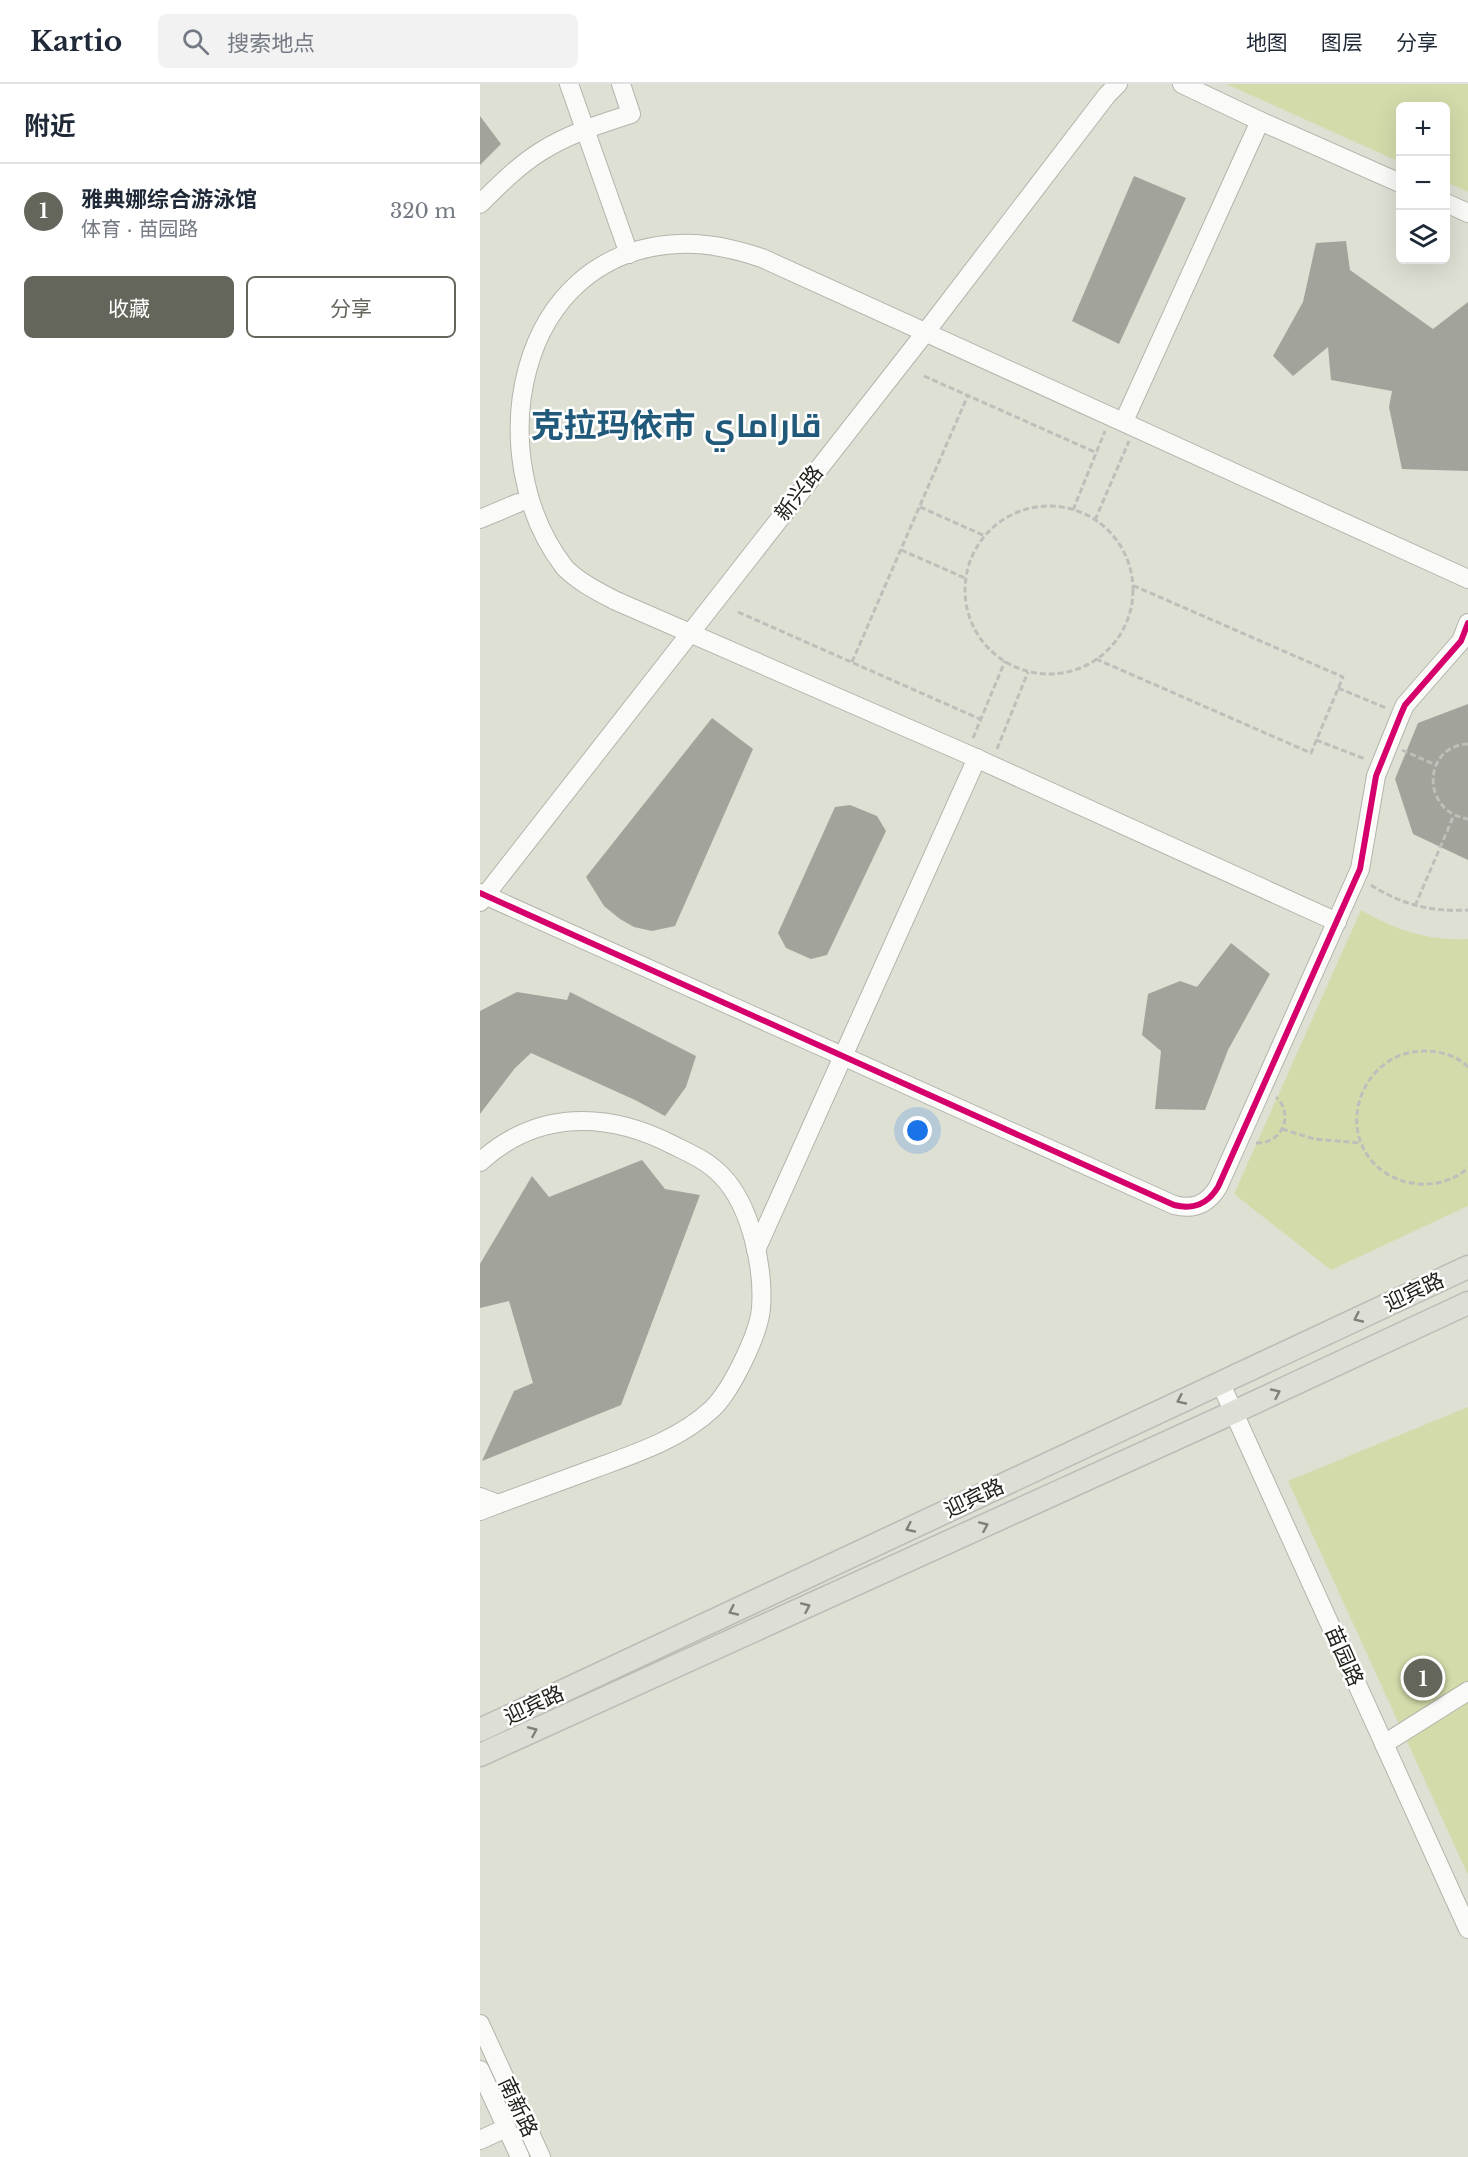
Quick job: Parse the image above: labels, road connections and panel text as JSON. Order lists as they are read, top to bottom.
{
  "streets": {
    "main road": ["迎宾路"],
    "street": ["新兴路", "苗园路", "南新路"]
  },
  "crossings": [
    ["迎宾路", "苗园路"]
  ],
  "districts": ["克拉玛依市 قاراماي"],
  "page": {
    "header": "Kartio",
    "search": "搜索地点",
    "nav": ["地图", "图层", "分享"],
    "heading": "附近",
    "map_buttons": ["+", "−"],
    "list": [
      {
        "mark": "1",
        "name": "雅典娜综合游泳馆",
        "note": "体育 · 苗园路",
        "value": "320 m"
      }
    ],
    "buttons": ["收藏", "分享"],
    "pins": "1"
  }
}
